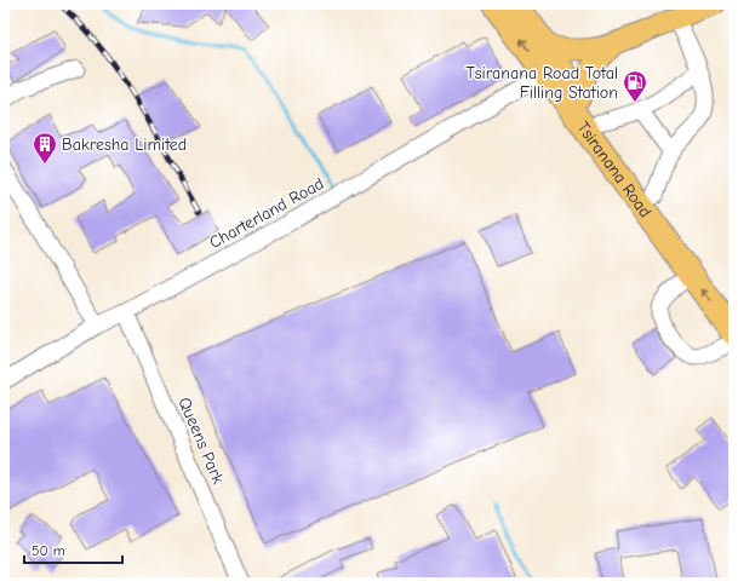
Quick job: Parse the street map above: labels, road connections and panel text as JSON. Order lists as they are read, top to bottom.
{
  "streets": {
    "highway": ["Tsiranana Road"],
    "street": ["Charterland Road", "Queens Park"]
  },
  "crossings": [
    ["Tsiranana Road", "Charterland Road"],
    ["Charterland Road", "Queens Park"]
  ],
  "places": {
    "fuel station": ["Tsiranana Road Total Filling Station"],
    "building": ["Bakresha Limited"]
  },
  "scale_bar": "50 m"
}
